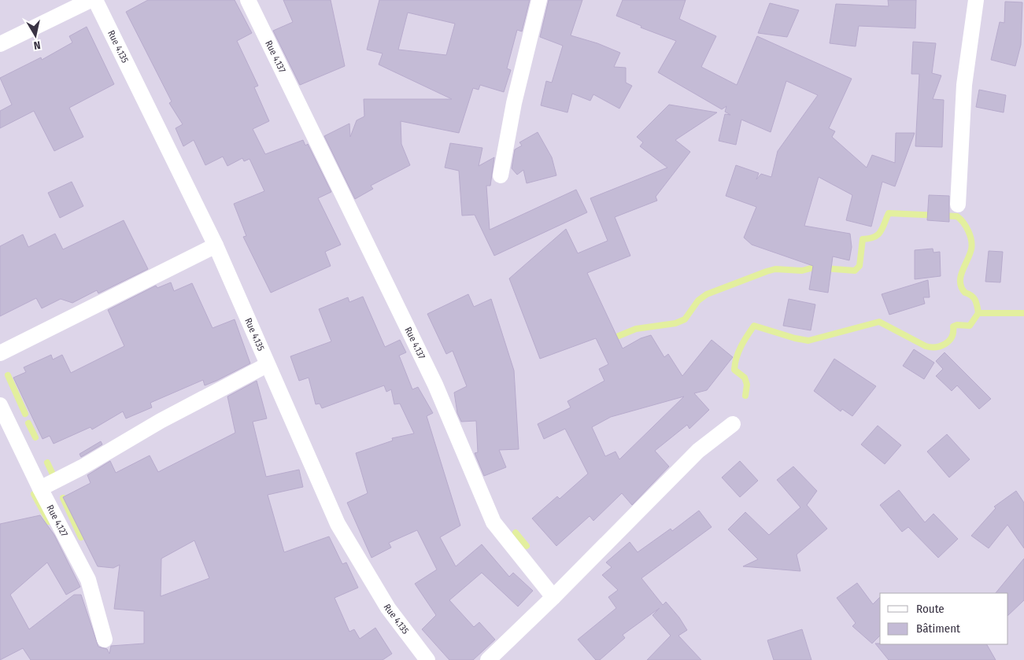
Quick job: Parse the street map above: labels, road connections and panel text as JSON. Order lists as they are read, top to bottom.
{
  "streets": {
    "street": ["Rue 4.135", "Rue 4.137", "Rue 4.127"]
  },
  "legend": ["Route", "Bâtiment"],
  "north": "bottom"
}
